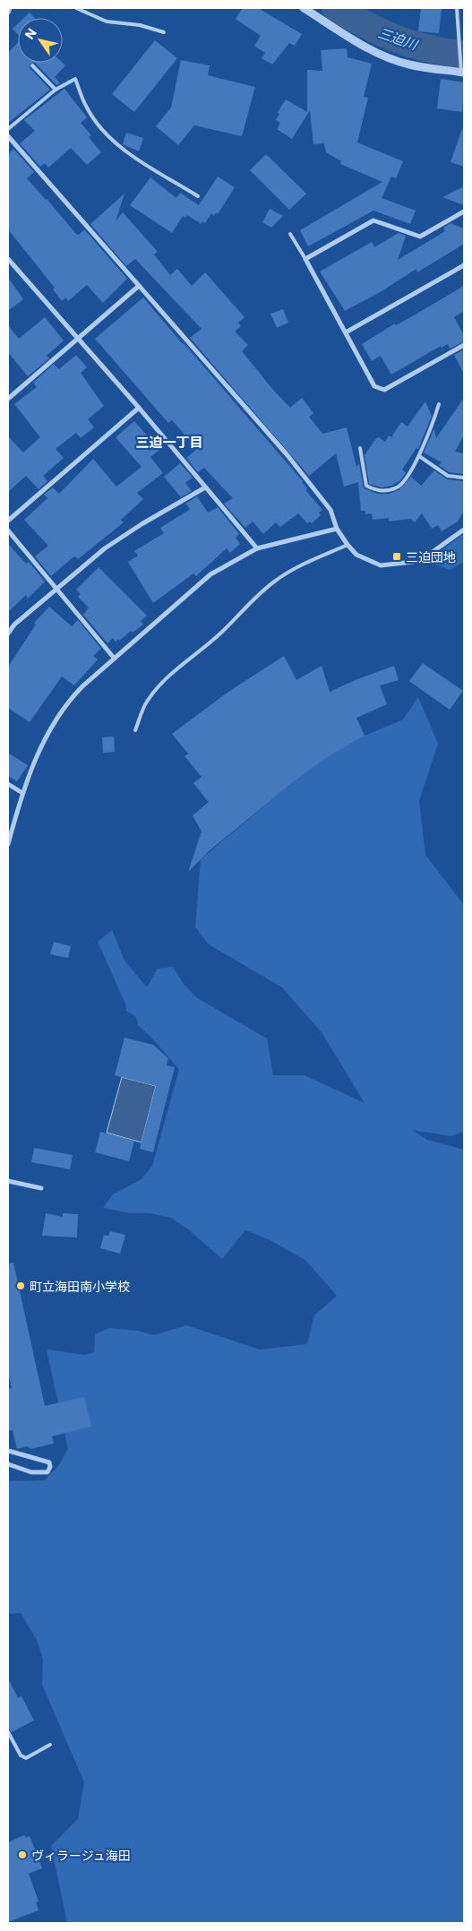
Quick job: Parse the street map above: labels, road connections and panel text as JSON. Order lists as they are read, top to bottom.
{
  "districts": ["三迫一丁目"],
  "water": ["三迫川"],
  "places": {
    "transit": ["三迫団地"],
    "other": ["町立海田南小学校", "ヴィラージュ海田"]
  },
  "north": "top left"
}
